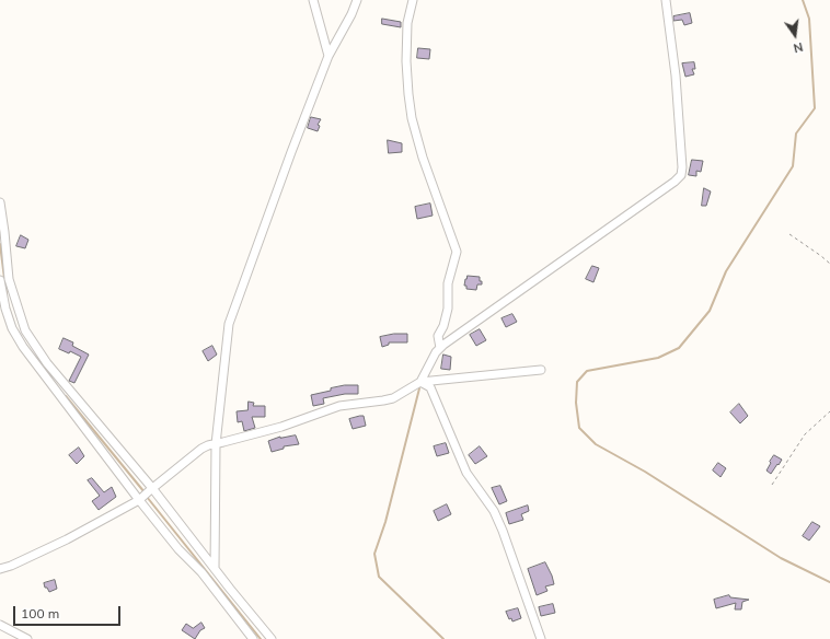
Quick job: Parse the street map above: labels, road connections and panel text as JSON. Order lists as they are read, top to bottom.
{
  "scale_bar": "100 m",
  "north": "bottom"
}
